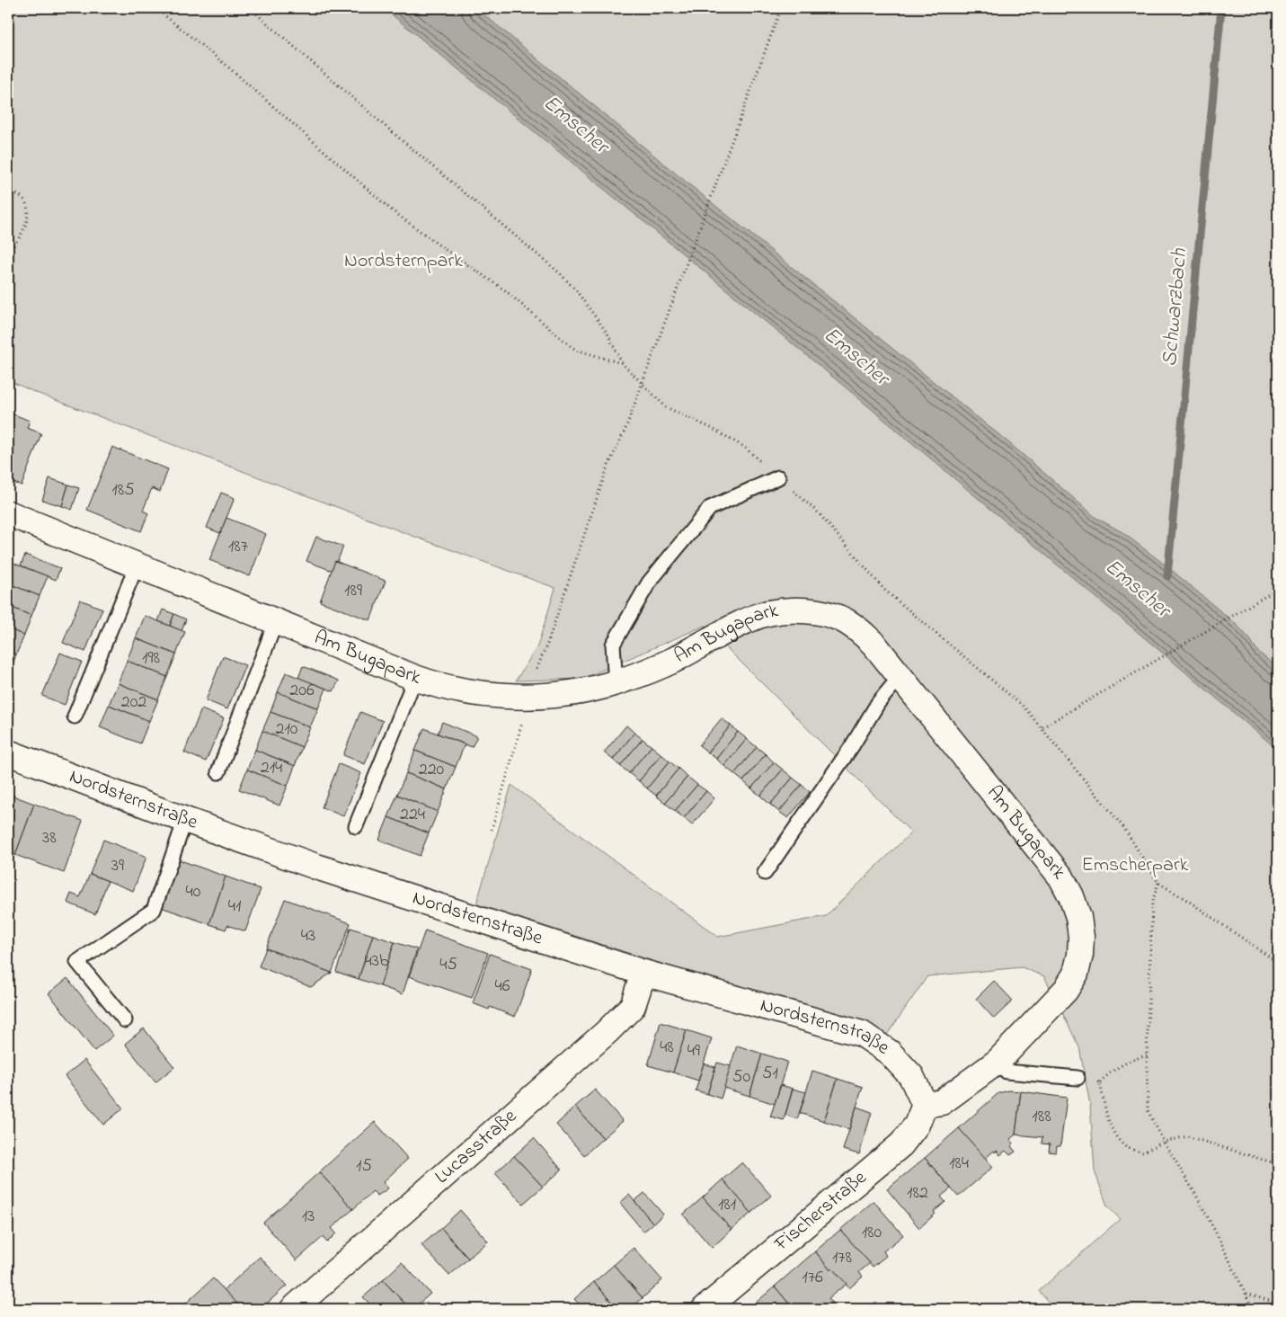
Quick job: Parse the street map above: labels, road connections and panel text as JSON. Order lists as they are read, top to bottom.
{
  "streets": {
    "street": [
      "Am Bugapark",
      "Nordsternstraße",
      "Lucasstraße",
      "Fischerstraße"
    ]
  },
  "crossings": [
    ["Am Bugapark", "Nordsternstraße"],
    ["Am Bugapark", "Fischerstraße"],
    ["Nordsternstraße", "Lucasstraße"],
    ["Nordsternstraße", "Fischerstraße"]
  ],
  "water": ["Emscher", "Schwarzbach"],
  "parks": ["Nordsternpark", "Emscherpark"],
  "house_numbers": [
    "185",
    "187",
    "189",
    "198",
    "206",
    "202",
    "210",
    "214",
    "220",
    "224",
    "38",
    "39",
    "40",
    "41",
    "43",
    "43b",
    "45",
    "46",
    "48",
    "49",
    "51",
    "50",
    "188",
    "184",
    "15",
    "182",
    "181",
    "13",
    "180",
    "178",
    "176"
  ]
}
